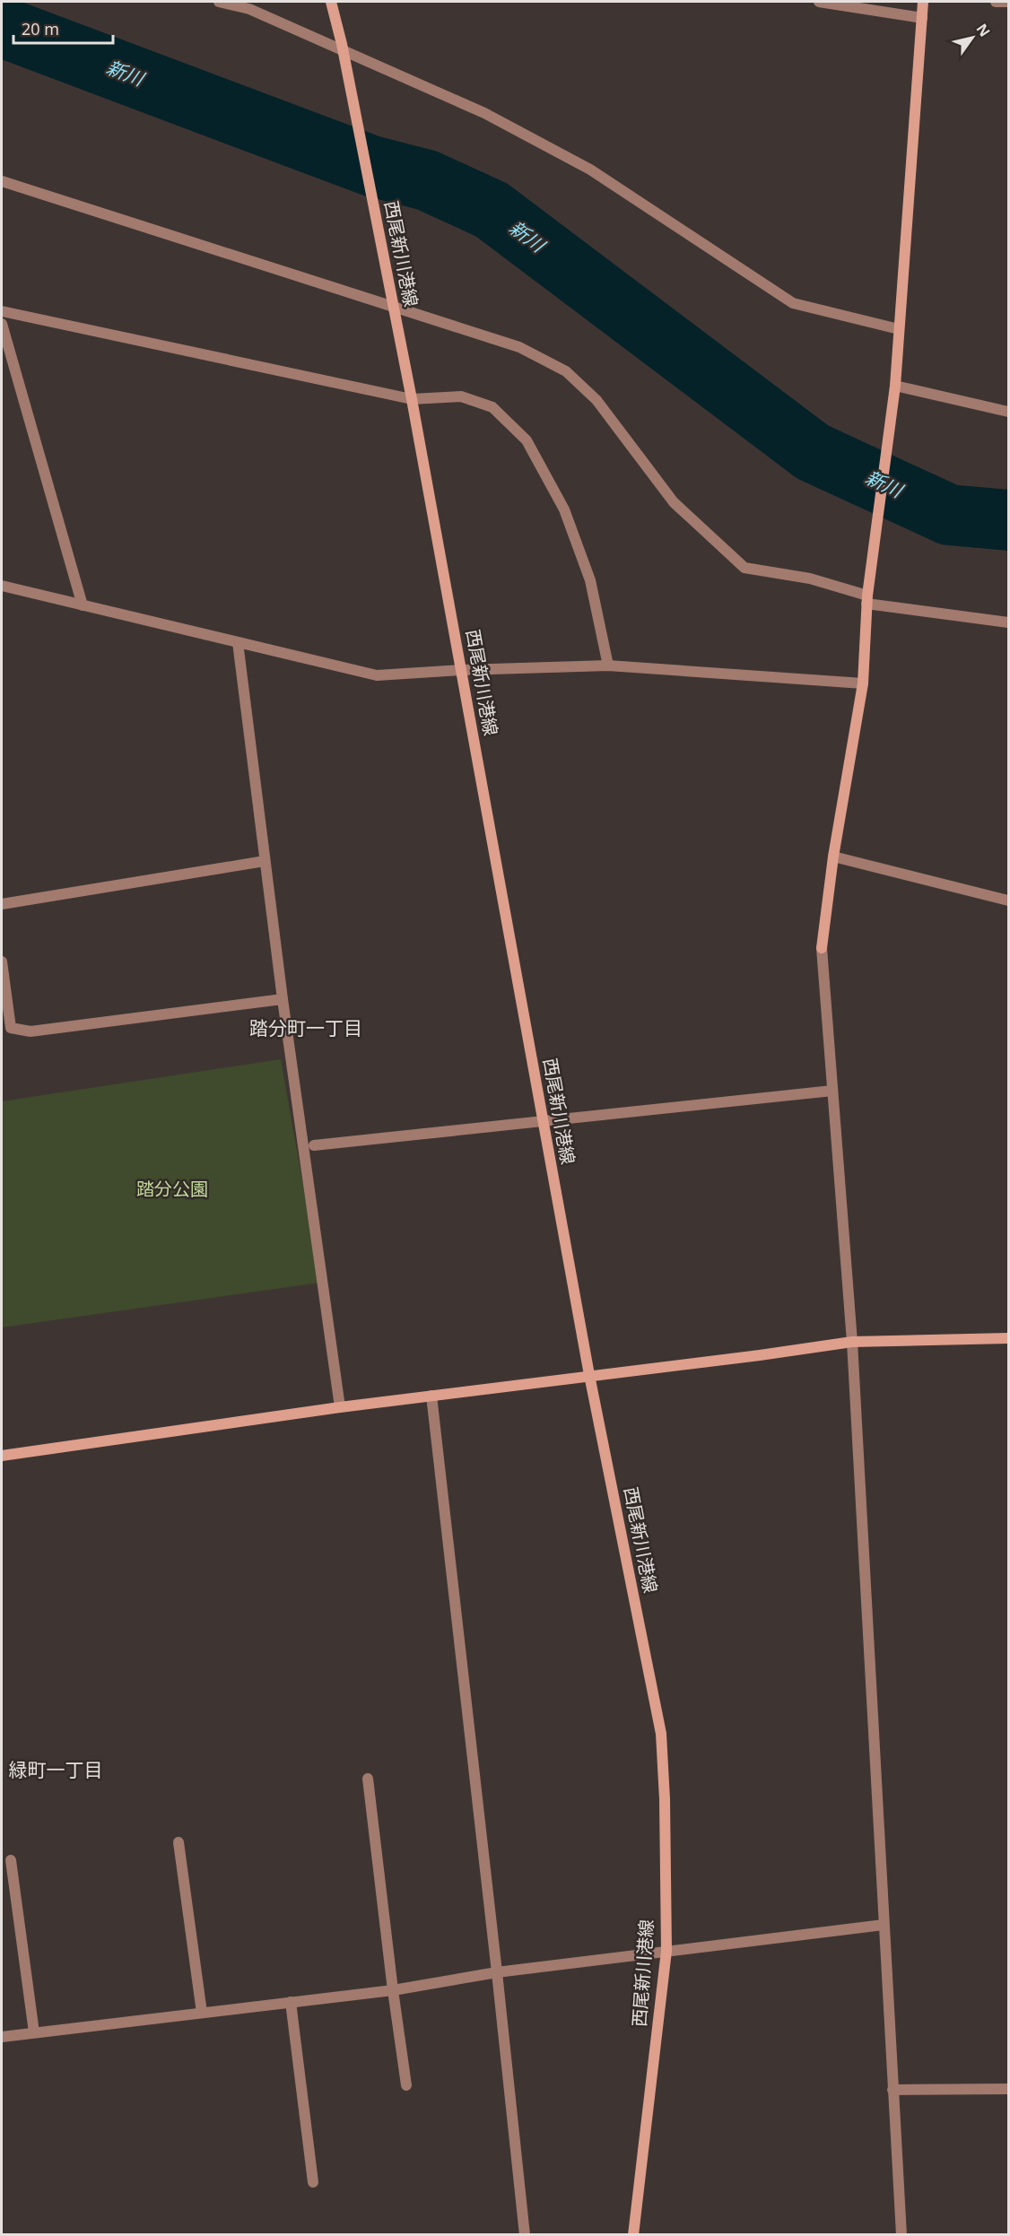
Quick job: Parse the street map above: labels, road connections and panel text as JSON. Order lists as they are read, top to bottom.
{
  "streets": {
    "main road": ["西尾新川港線"]
  },
  "districts": ["踏分町一丁目", "緑町一丁目"],
  "water": ["新川"],
  "parks": ["踏分公園"],
  "scale_bar": "20 m",
  "north": "top right"
}
